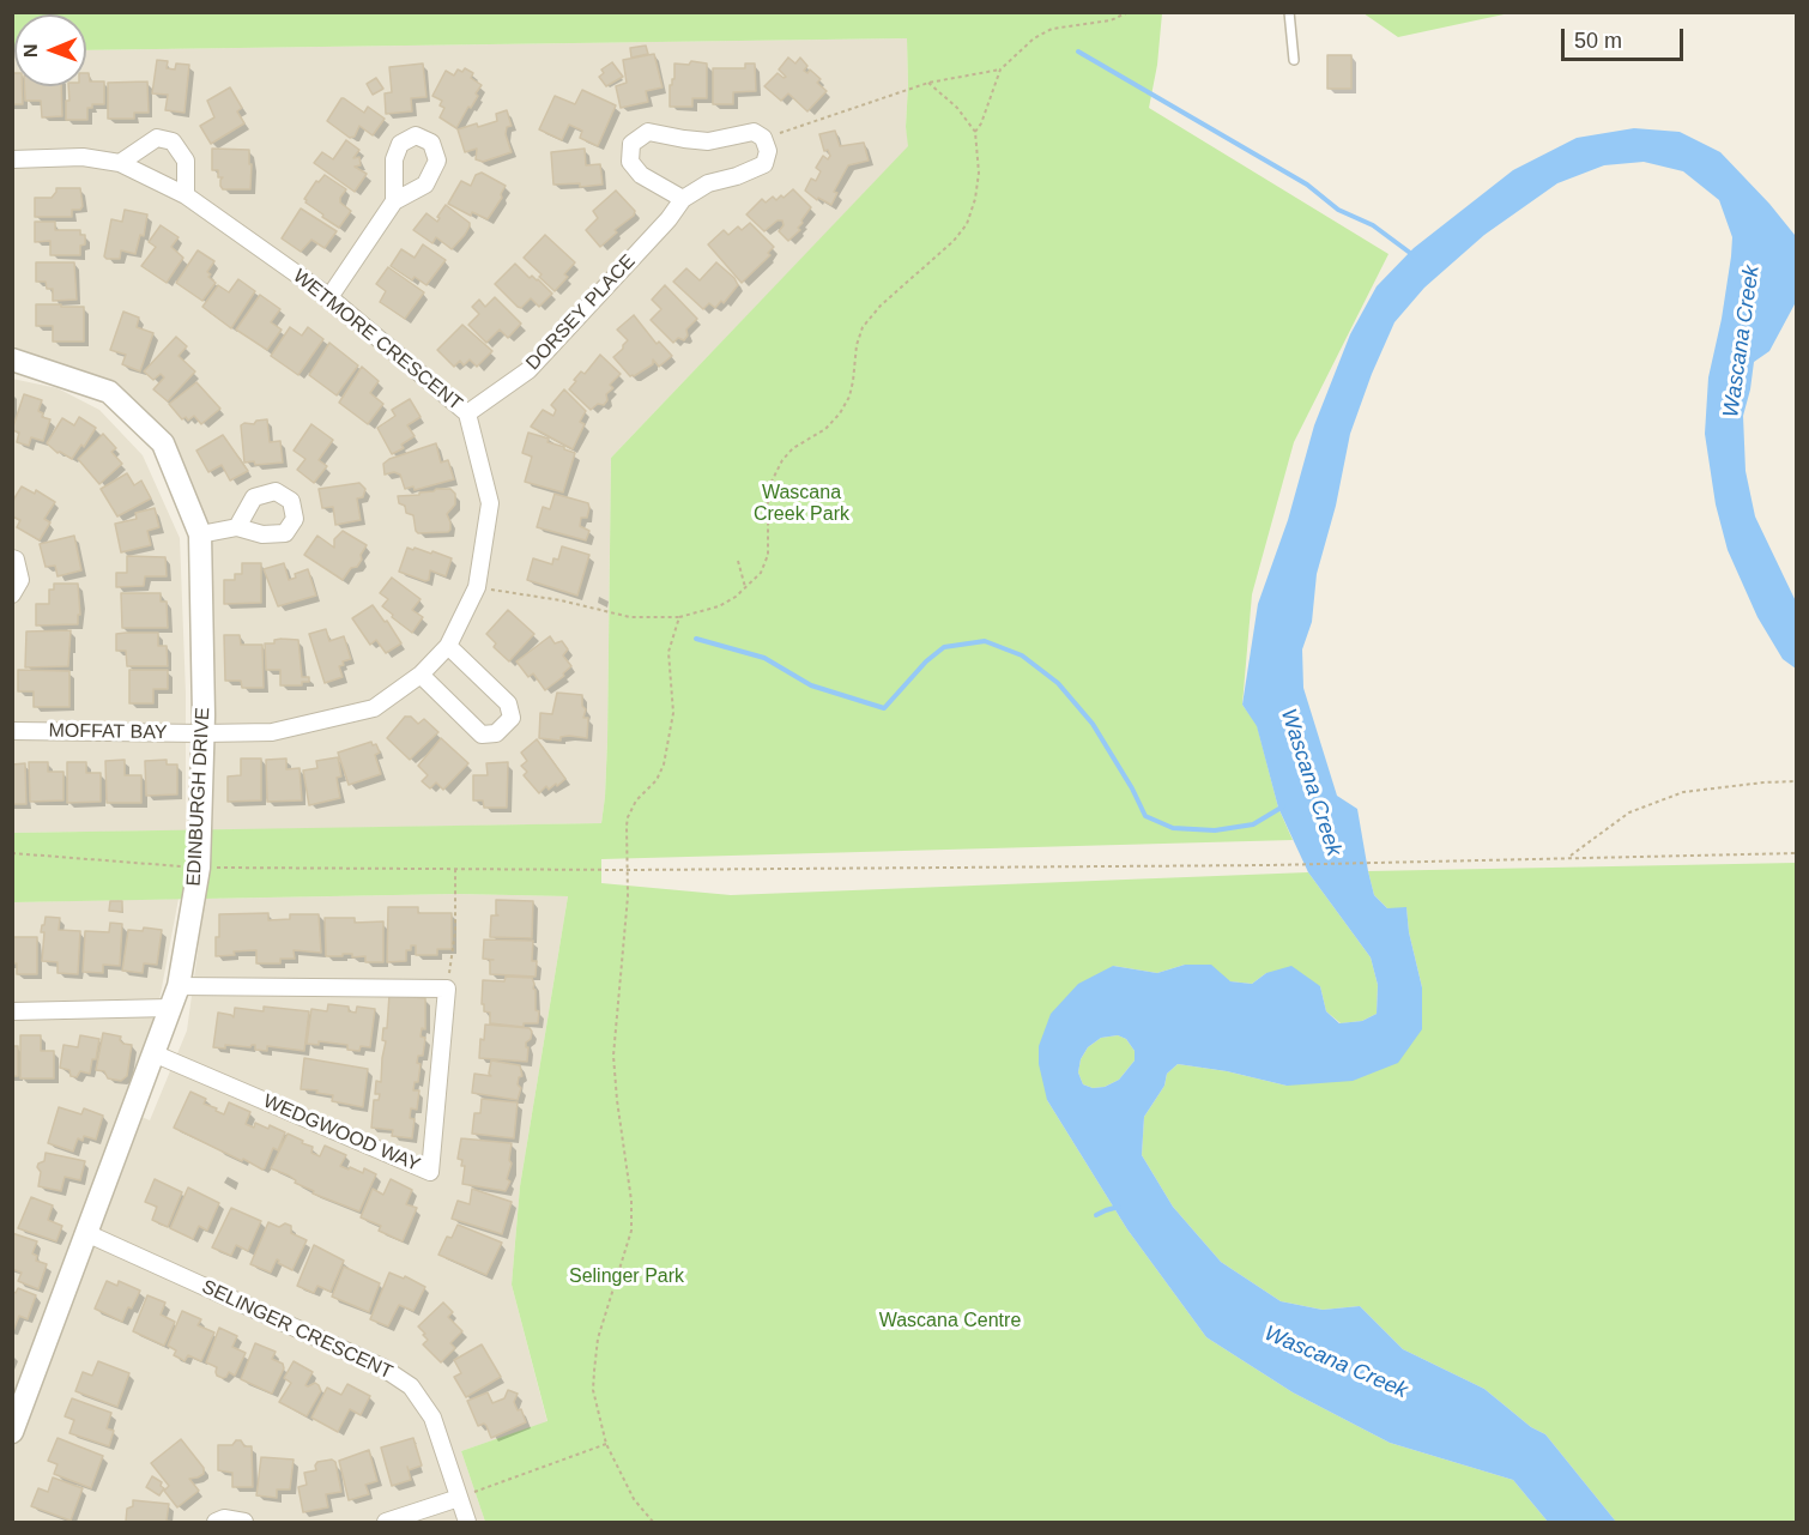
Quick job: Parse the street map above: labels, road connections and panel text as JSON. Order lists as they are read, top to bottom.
{
  "streets": {
    "street": [
      "DORSEY PLACE",
      "WETMORE CRESCENT",
      "MOFFAT BAY",
      "EDINBURGH DRIVE",
      "WEDGWOOD WAY",
      "SELINGER CRESCENT"
    ]
  },
  "crossings": [
    ["DORSEY PLACE", "WETMORE CRESCENT"],
    ["WETMORE CRESCENT", "MOFFAT BAY"],
    ["WETMORE CRESCENT", "EDINBURGH DRIVE"],
    ["MOFFAT BAY", "EDINBURGH DRIVE"],
    ["EDINBURGH DRIVE", "WEDGWOOD WAY"],
    ["EDINBURGH DRIVE", "SELINGER CRESCENT"]
  ],
  "water": ["Wascana Creek"],
  "parks": ["Wascana Creek Park", "Selinger Park", "Wascana Centre"],
  "scale_bar": "50 m",
  "north": "left"
}
